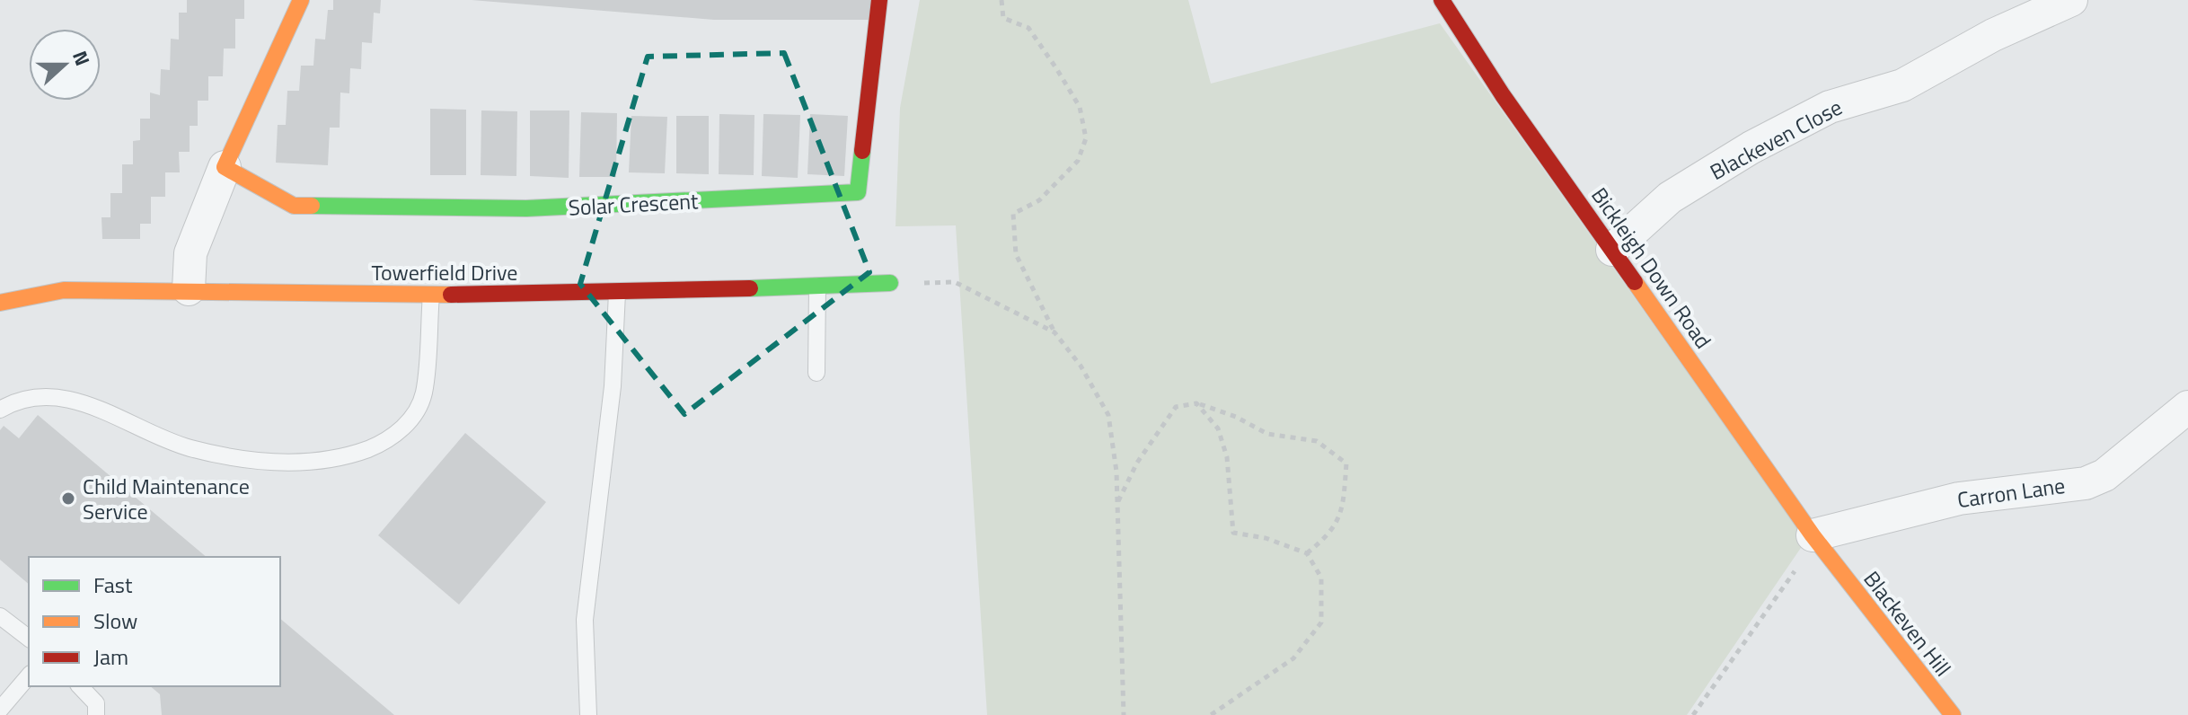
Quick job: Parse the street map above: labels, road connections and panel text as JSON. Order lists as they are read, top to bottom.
{
  "streets": {
    "street": [
      "Blackeven Close",
      "Solar Crescent",
      "Bickleigh Down Road",
      "Towerfield Drive",
      "Carron Lane",
      "Blackeven Hill"
    ]
  },
  "crossings": [
    ["Blackeven Close", "Bickleigh Down Road"],
    ["Bickleigh Down Road", "Carron Lane"],
    ["Bickleigh Down Road", "Blackeven Hill"],
    ["Carron Lane", "Blackeven Hill"]
  ],
  "places": ["Child Maintenance Service"],
  "legend": ["Fast", "Slow", "Jam"],
  "north": "right"
}
